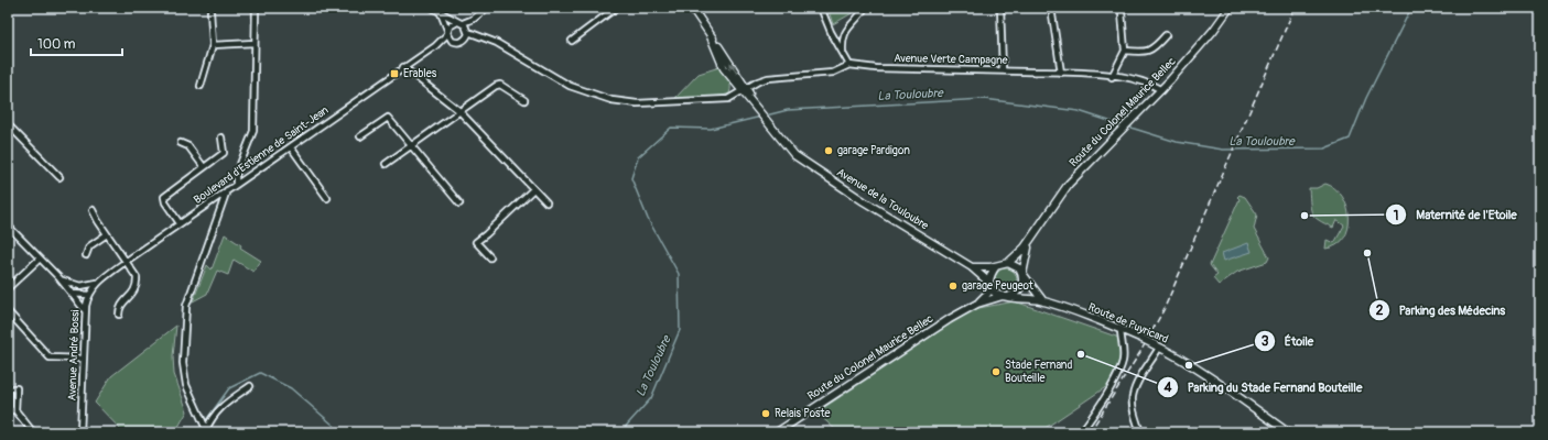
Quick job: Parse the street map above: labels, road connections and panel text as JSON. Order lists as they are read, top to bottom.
{
  "streets": {
    "main road": ["Route du Colonel Maurice Bellec", "Avenue de la Touloubre", "Route de Puyricard"],
    "street": ["Avenue Verte Campagne", "Boulevard d'Estienne de Saint-Jean", "Avenue André Bossi"]
  },
  "crossings": [
    ["Avenue Verte Campagne", "Route du Colonel Maurice Bellec"],
    ["Avenue Verte Campagne", "Avenue de la Touloubre"],
    ["Route du Colonel Maurice Bellec", "Avenue de la Touloubre"],
    ["Route du Colonel Maurice Bellec", "Route de Puyricard"],
    ["Avenue de la Touloubre", "Route de Puyricard"]
  ],
  "water": ["La Touloubre"],
  "places": {
    "transit": ["Erables"],
    "other": [
      "garage Pardigon",
      "Maternité de l'Etoile",
      "Parking des Médecins",
      "garage Peugeot",
      "Parking du Stade Fernand Bouteille",
      "Étoile",
      "Stade Fernand Bouteille",
      "Relais Poste"
    ]
  },
  "scale_bar": "100 m"
}
